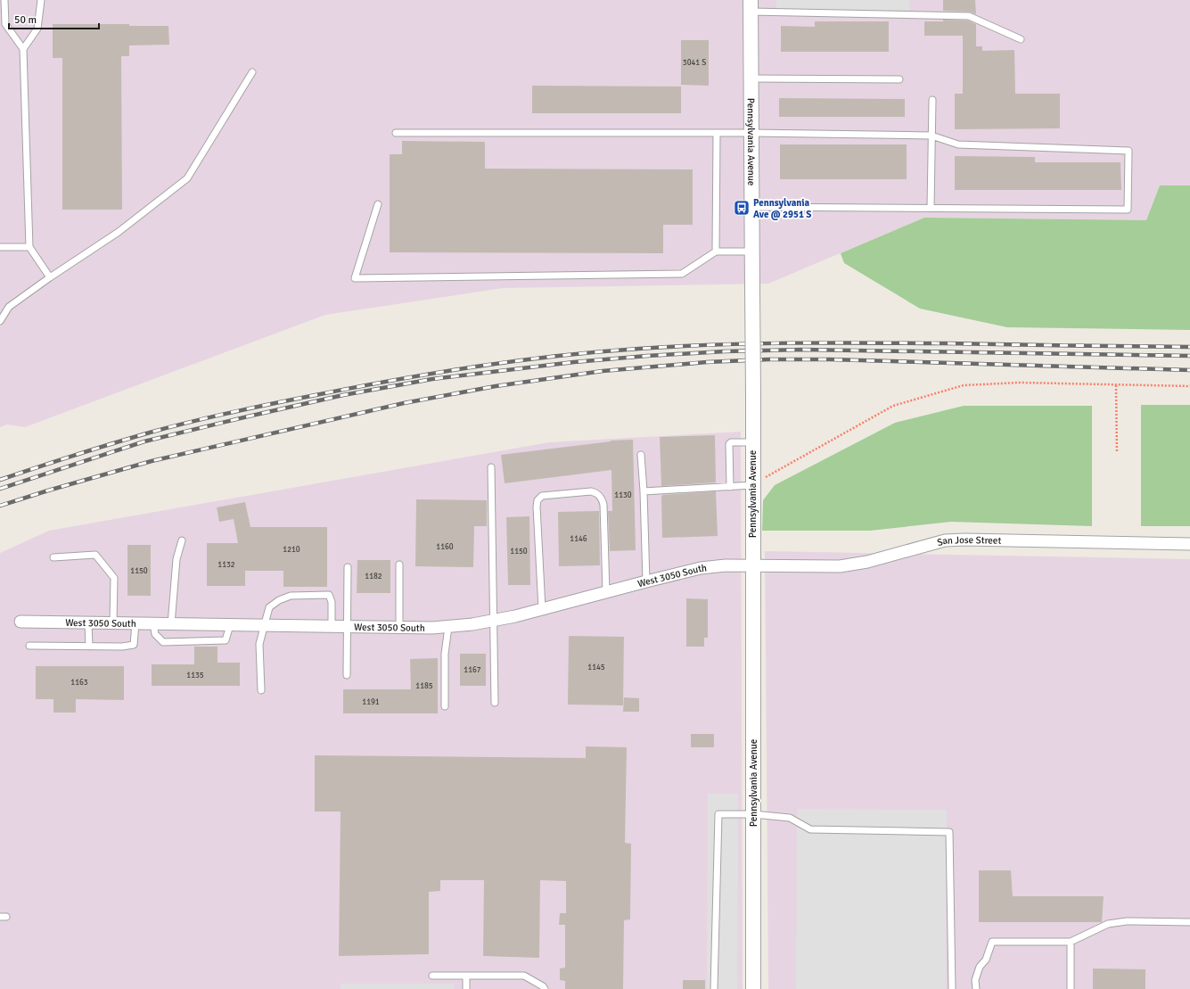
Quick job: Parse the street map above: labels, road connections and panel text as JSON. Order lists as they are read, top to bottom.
{
  "streets": {
    "street": ["Pennsylvania Avenue", "San Jose Street", "West 3050 South"]
  },
  "crossings": [
    ["Pennsylvania Avenue", "San Jose Street"],
    ["Pennsylvania Avenue", "West 3050 South"],
    ["San Jose Street", "West 3050 South"]
  ],
  "places": {
    "bus stop": ["Pennsylvania Ave @ 2951 S"]
  },
  "house_numbers": [
    "3041 S",
    "1130",
    "1146",
    "1160",
    "1210",
    "1150",
    "1132",
    "1150",
    "1182",
    "1145",
    "1167",
    "1135",
    "1163",
    "1185",
    "1191"
  ],
  "scale_bar": "50 m"
}
